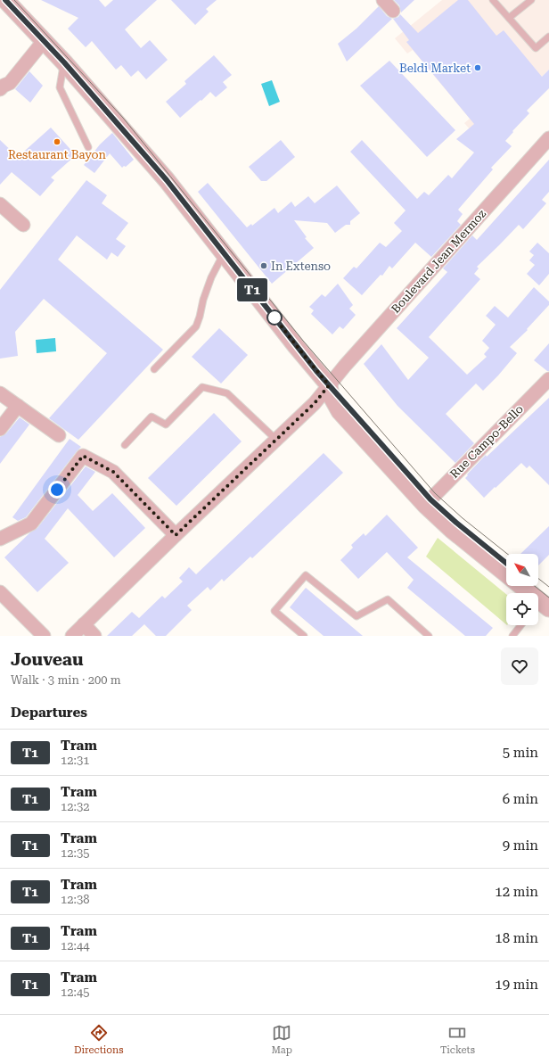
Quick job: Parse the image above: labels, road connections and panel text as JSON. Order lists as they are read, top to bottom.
{
  "streets": {
    "street": ["Boulevard Jean Mermoz", "Rue Campo-Bello"]
  },
  "places": ["Beldi Market", "Restaurant Bayon", "In Extenso"],
  "lines": ["tram line T1"],
  "north": "top left",
  "page": {
    "on_map": "T1",
    "heading": [
      ["Jouveau", "Walk · 3 min · 200 m"],
      "Departures"
    ],
    "list": [
      {
        "mark": "T1",
        "name": "Tram",
        "note": "12:31",
        "value": "5 min"
      },
      {
        "mark": "T1",
        "name": "Tram",
        "note": "12:32",
        "value": "6 min"
      },
      {
        "mark": "T1",
        "name": "Tram",
        "note": "12:35",
        "value": "9 min"
      },
      {
        "mark": "T1",
        "name": "Tram",
        "note": "12:38",
        "value": "12 min"
      },
      {
        "mark": "T1",
        "name": "Tram",
        "note": "12:44",
        "value": "18 min"
      },
      {
        "mark": "T1",
        "name": "Tram",
        "note": "12:45",
        "value": "19 min"
      }
    ],
    "tabs": ["Directions", "Map", "Tickets"]
  }
}
